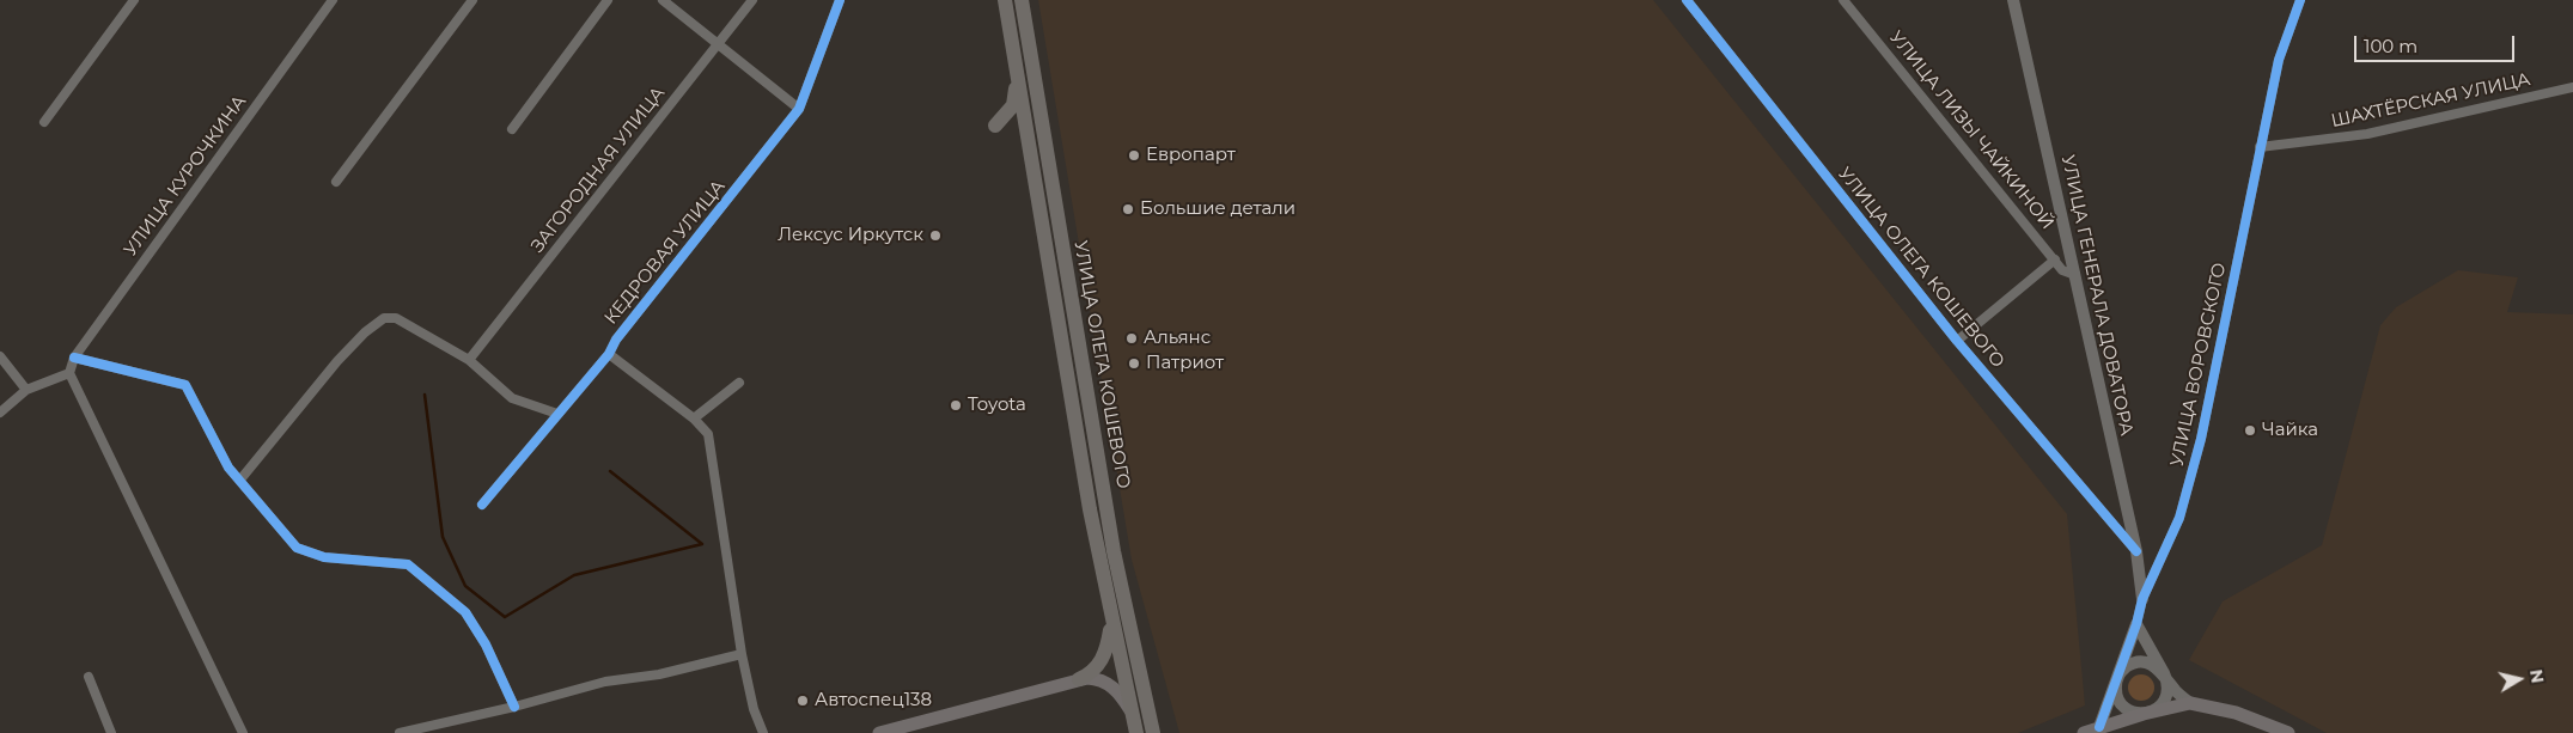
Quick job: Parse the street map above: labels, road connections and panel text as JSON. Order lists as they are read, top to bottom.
{
  "streets": {
    "main road": ["УЛИЦА ОЛЕГА КОШЕВОГО"],
    "street": [
      "ШАХТЁРСКАЯ УЛИЦА",
      "УЛИЦА ЛИЗЫ ЧАЙКИНОЙ",
      "ЗАГОРОДНАЯ УЛИЦА",
      "УЛИЦА КУРОЧКИНА",
      "КЕДРОВАЯ УЛИЦА",
      "УЛИЦА ГЕНЕРАЛА ДОВАТОРА",
      "УЛИЦА ВОРОВСКОГО"
    ]
  },
  "crossings": [
    ["ШАХТЁРСКАЯ УЛИЦА", "УЛИЦА ВОРОВСКОГО"],
    ["УЛИЦА ЛИЗЫ ЧАЙКИНОЙ", "УЛИЦА ГЕНЕРАЛА ДОВАТОРА"],
    ["УЛИЦА ОЛЕГА КОШЕВОГО", "УЛИЦА ГЕНЕРАЛА ДОВАТОРА"],
    ["УЛИЦА ГЕНЕРАЛА ДОВАТОРА", "УЛИЦА ВОРОВСКОГО"]
  ],
  "places": [
    "Европарт",
    "Большие детали",
    "Лексус Иркутск",
    "Альянс",
    "Патриот",
    "Toyota",
    "Чайка",
    "Автоспец138"
  ],
  "scale_bar": "100 m",
  "north": "right"
}
